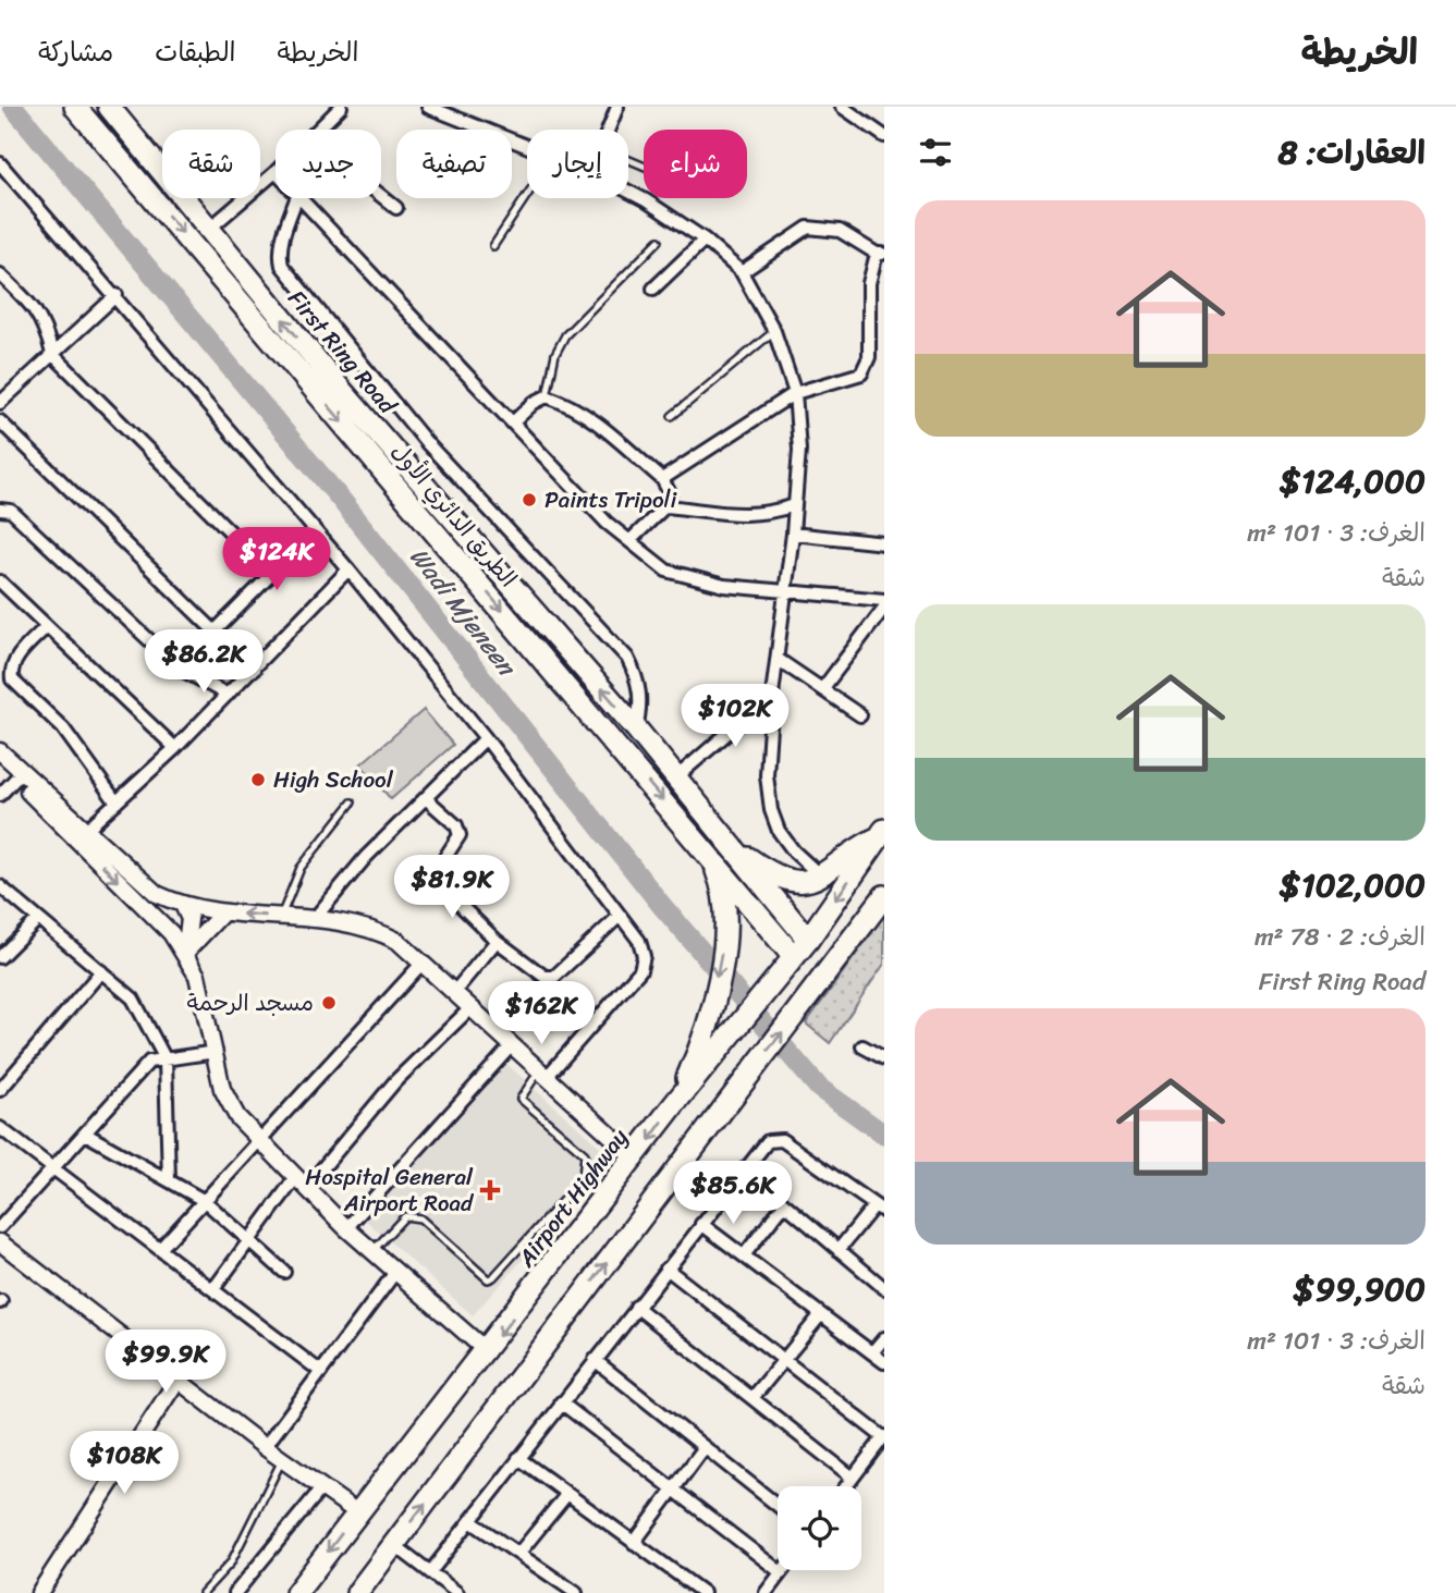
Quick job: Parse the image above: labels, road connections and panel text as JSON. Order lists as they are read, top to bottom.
{
  "streets": {
    "highway": ["First Ring Road", "الطريق الدائري الأول", "Airport Highway"]
  },
  "crossings": [
    ["First Ring Road", "الطريق الدائري الأول"],
    ["First Ring Road", "Airport Highway"],
    ["الطريق الدائري الأول", "Airport Highway"]
  ],
  "one_way": ["First Ring Road", "الطريق الدائري الأول"],
  "water": ["Wadi Mjeneen"],
  "places": {
    "other": ["Paints Tripoli", "High School", "مسجد الرحمة"],
    "health": ["Hospital General Airport Road"]
  },
  "page": {
    "header": "الخريطة",
    "nav": ["الخريطة", "الطبقات", "مشاركة"],
    "heading": "العقارات: 8",
    "chip": [
      "شراء",
      "إيجار",
      "تصفية",
      "جديد",
      "شقة"
    ],
    "list": [
      {
        "name": "$124,000",
        "note": "الغرف: 3 · 101 m² · شقة"
      },
      {
        "name": "$102,000",
        "note": "الغرف: 2 · 78 m² · First Ring Road"
      },
      {
        "name": "$99,900",
        "note": "الغرف: 3 · 101 m² · شقة"
      }
    ],
    "price": [
      "$124K",
      "$86.2K",
      "$102K",
      "$81.9K",
      "$162K",
      "$85.6K",
      "$99.9K",
      "$108K"
    ]
  }
}
